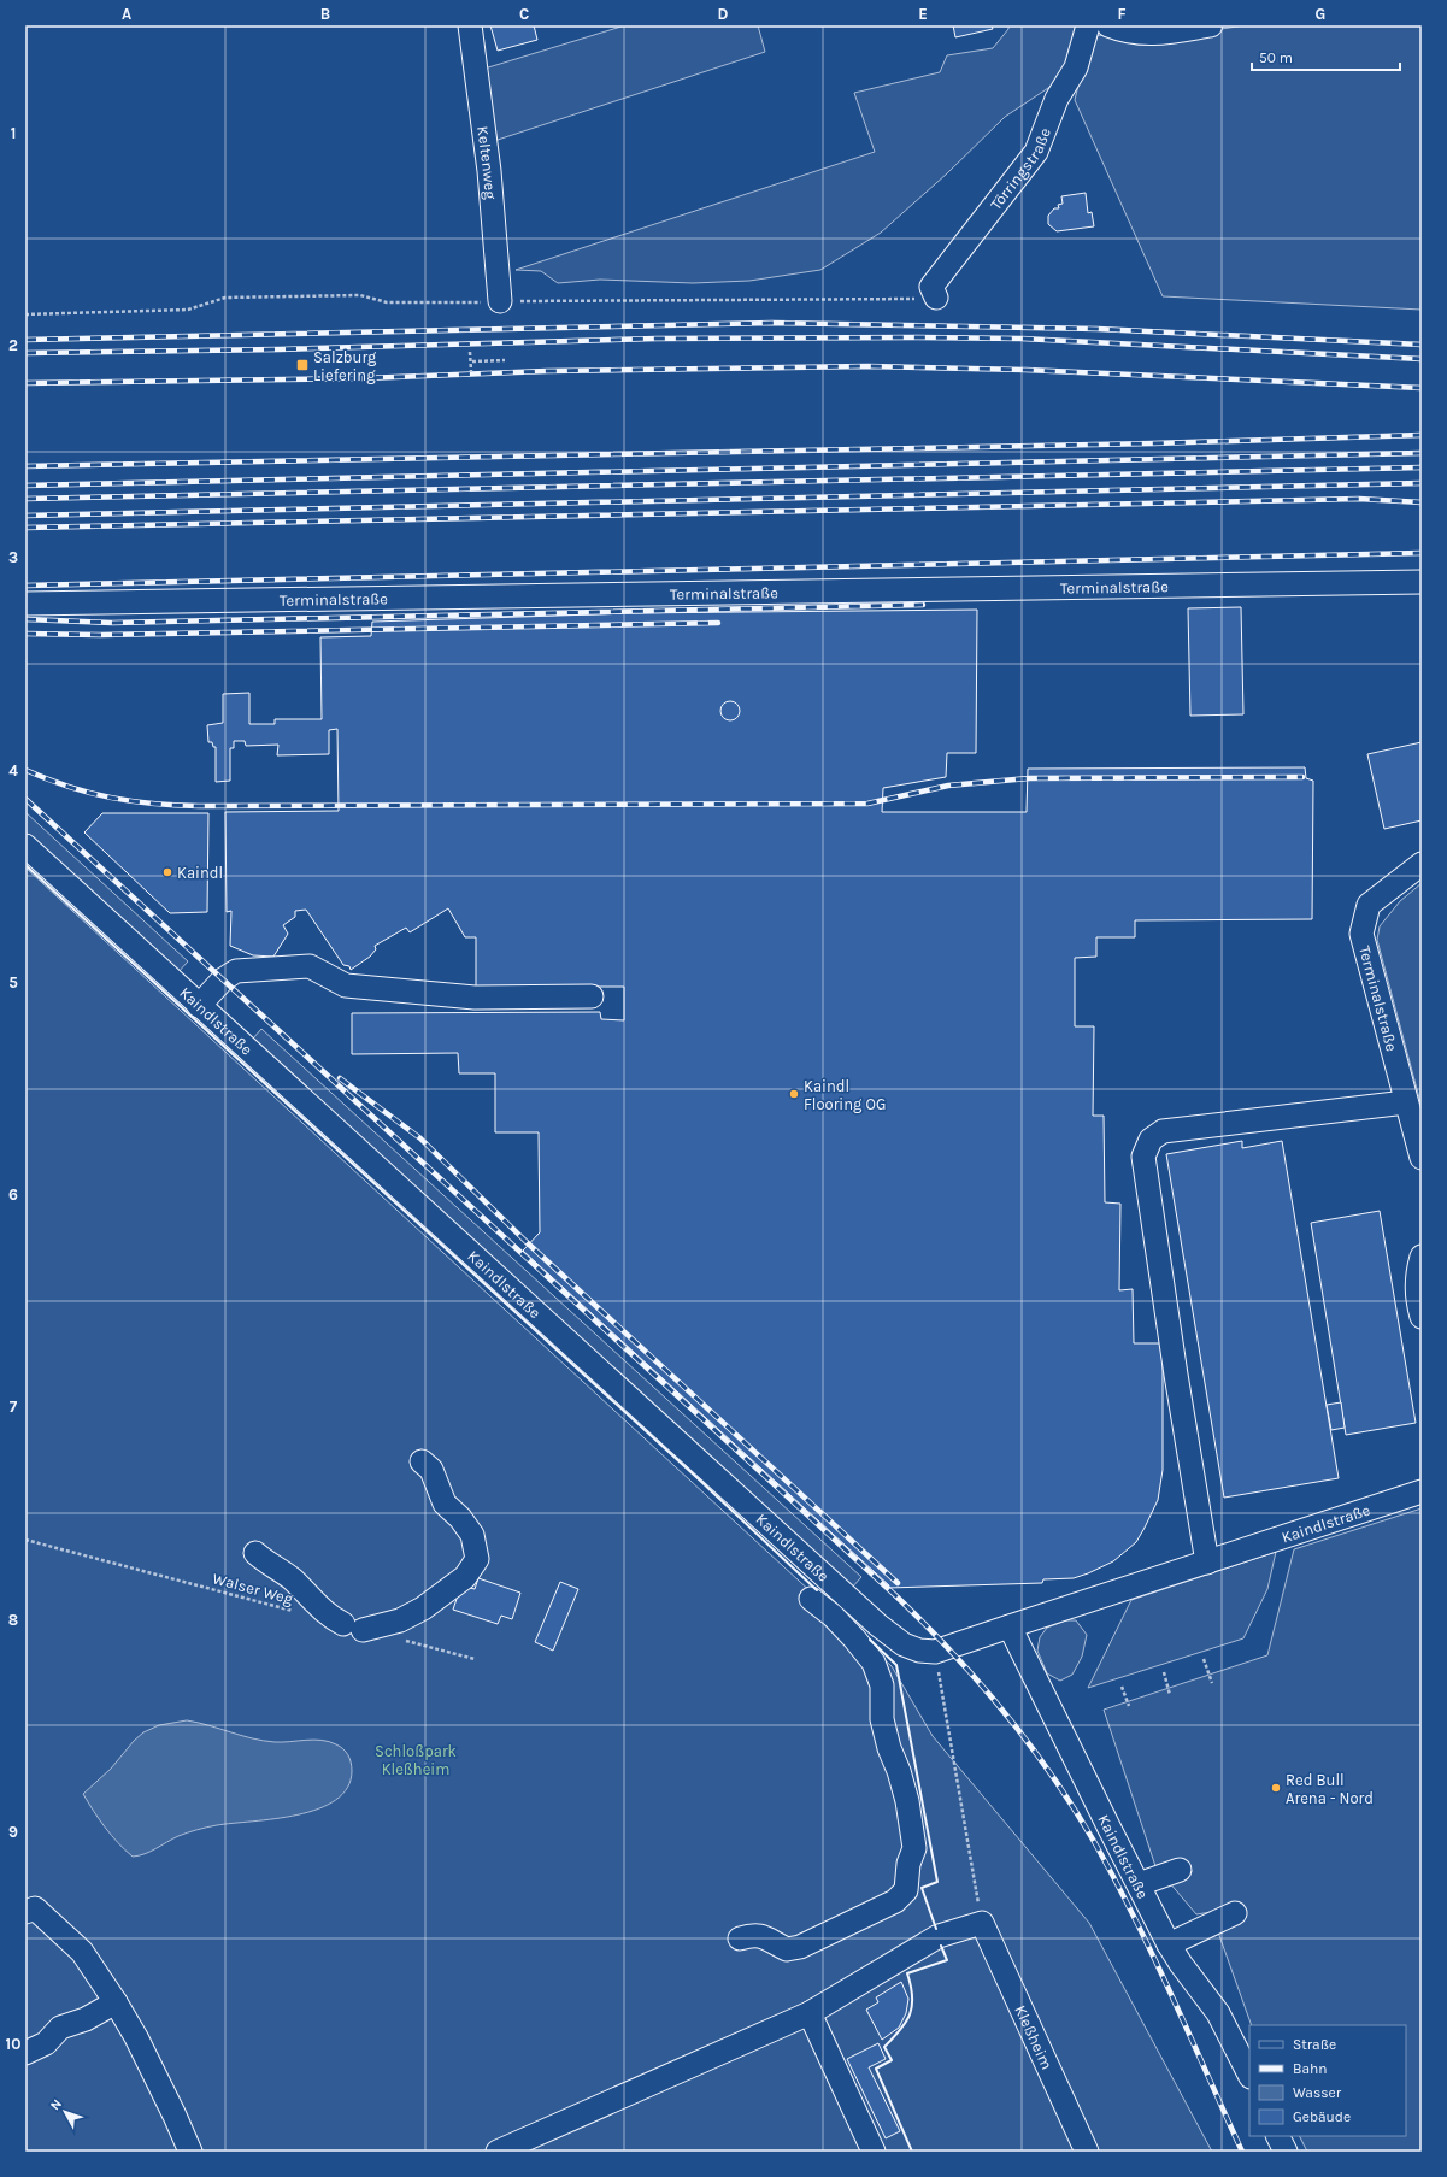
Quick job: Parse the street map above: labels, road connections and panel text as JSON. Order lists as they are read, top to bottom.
{
  "streets": {
    "street": [
      "Keltenweg",
      "Törringstraße",
      "Terminalstraße",
      "Kaindlstraße",
      "Kleßheim"
    ],
    "path": ["Walser Weg"]
  },
  "parks": ["Schloßpark Kleßheim"],
  "places": {
    "transit": ["Salzburg Liefering"],
    "other": ["Kaindl", "Kaindl Flooring OG", "Red Bull Arena - Nord"]
  },
  "legend": [
    "Straße",
    "Bahn",
    "Wasser",
    "Gebäude"
  ],
  "scale_bar": "50 m",
  "north": "top left",
  "grid": {
    "columns": [
      "A",
      "B",
      "C",
      "D",
      "E",
      "F",
      "G"
    ],
    "rows": [
      "1",
      "2",
      "3",
      "4",
      "5",
      "6",
      "7",
      "8",
      "9",
      "10"
    ]
  }
}
